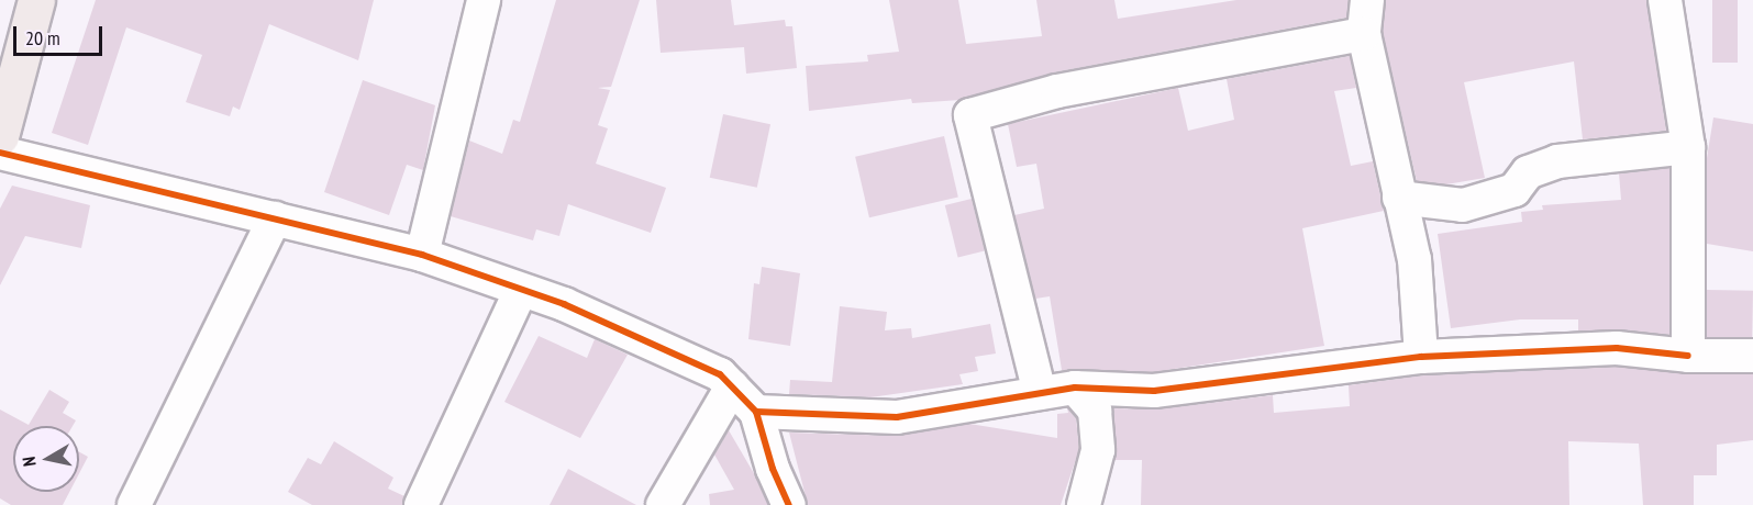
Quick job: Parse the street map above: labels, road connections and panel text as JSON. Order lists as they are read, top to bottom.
{
  "scale_bar": "20 m",
  "north": "left"
}
